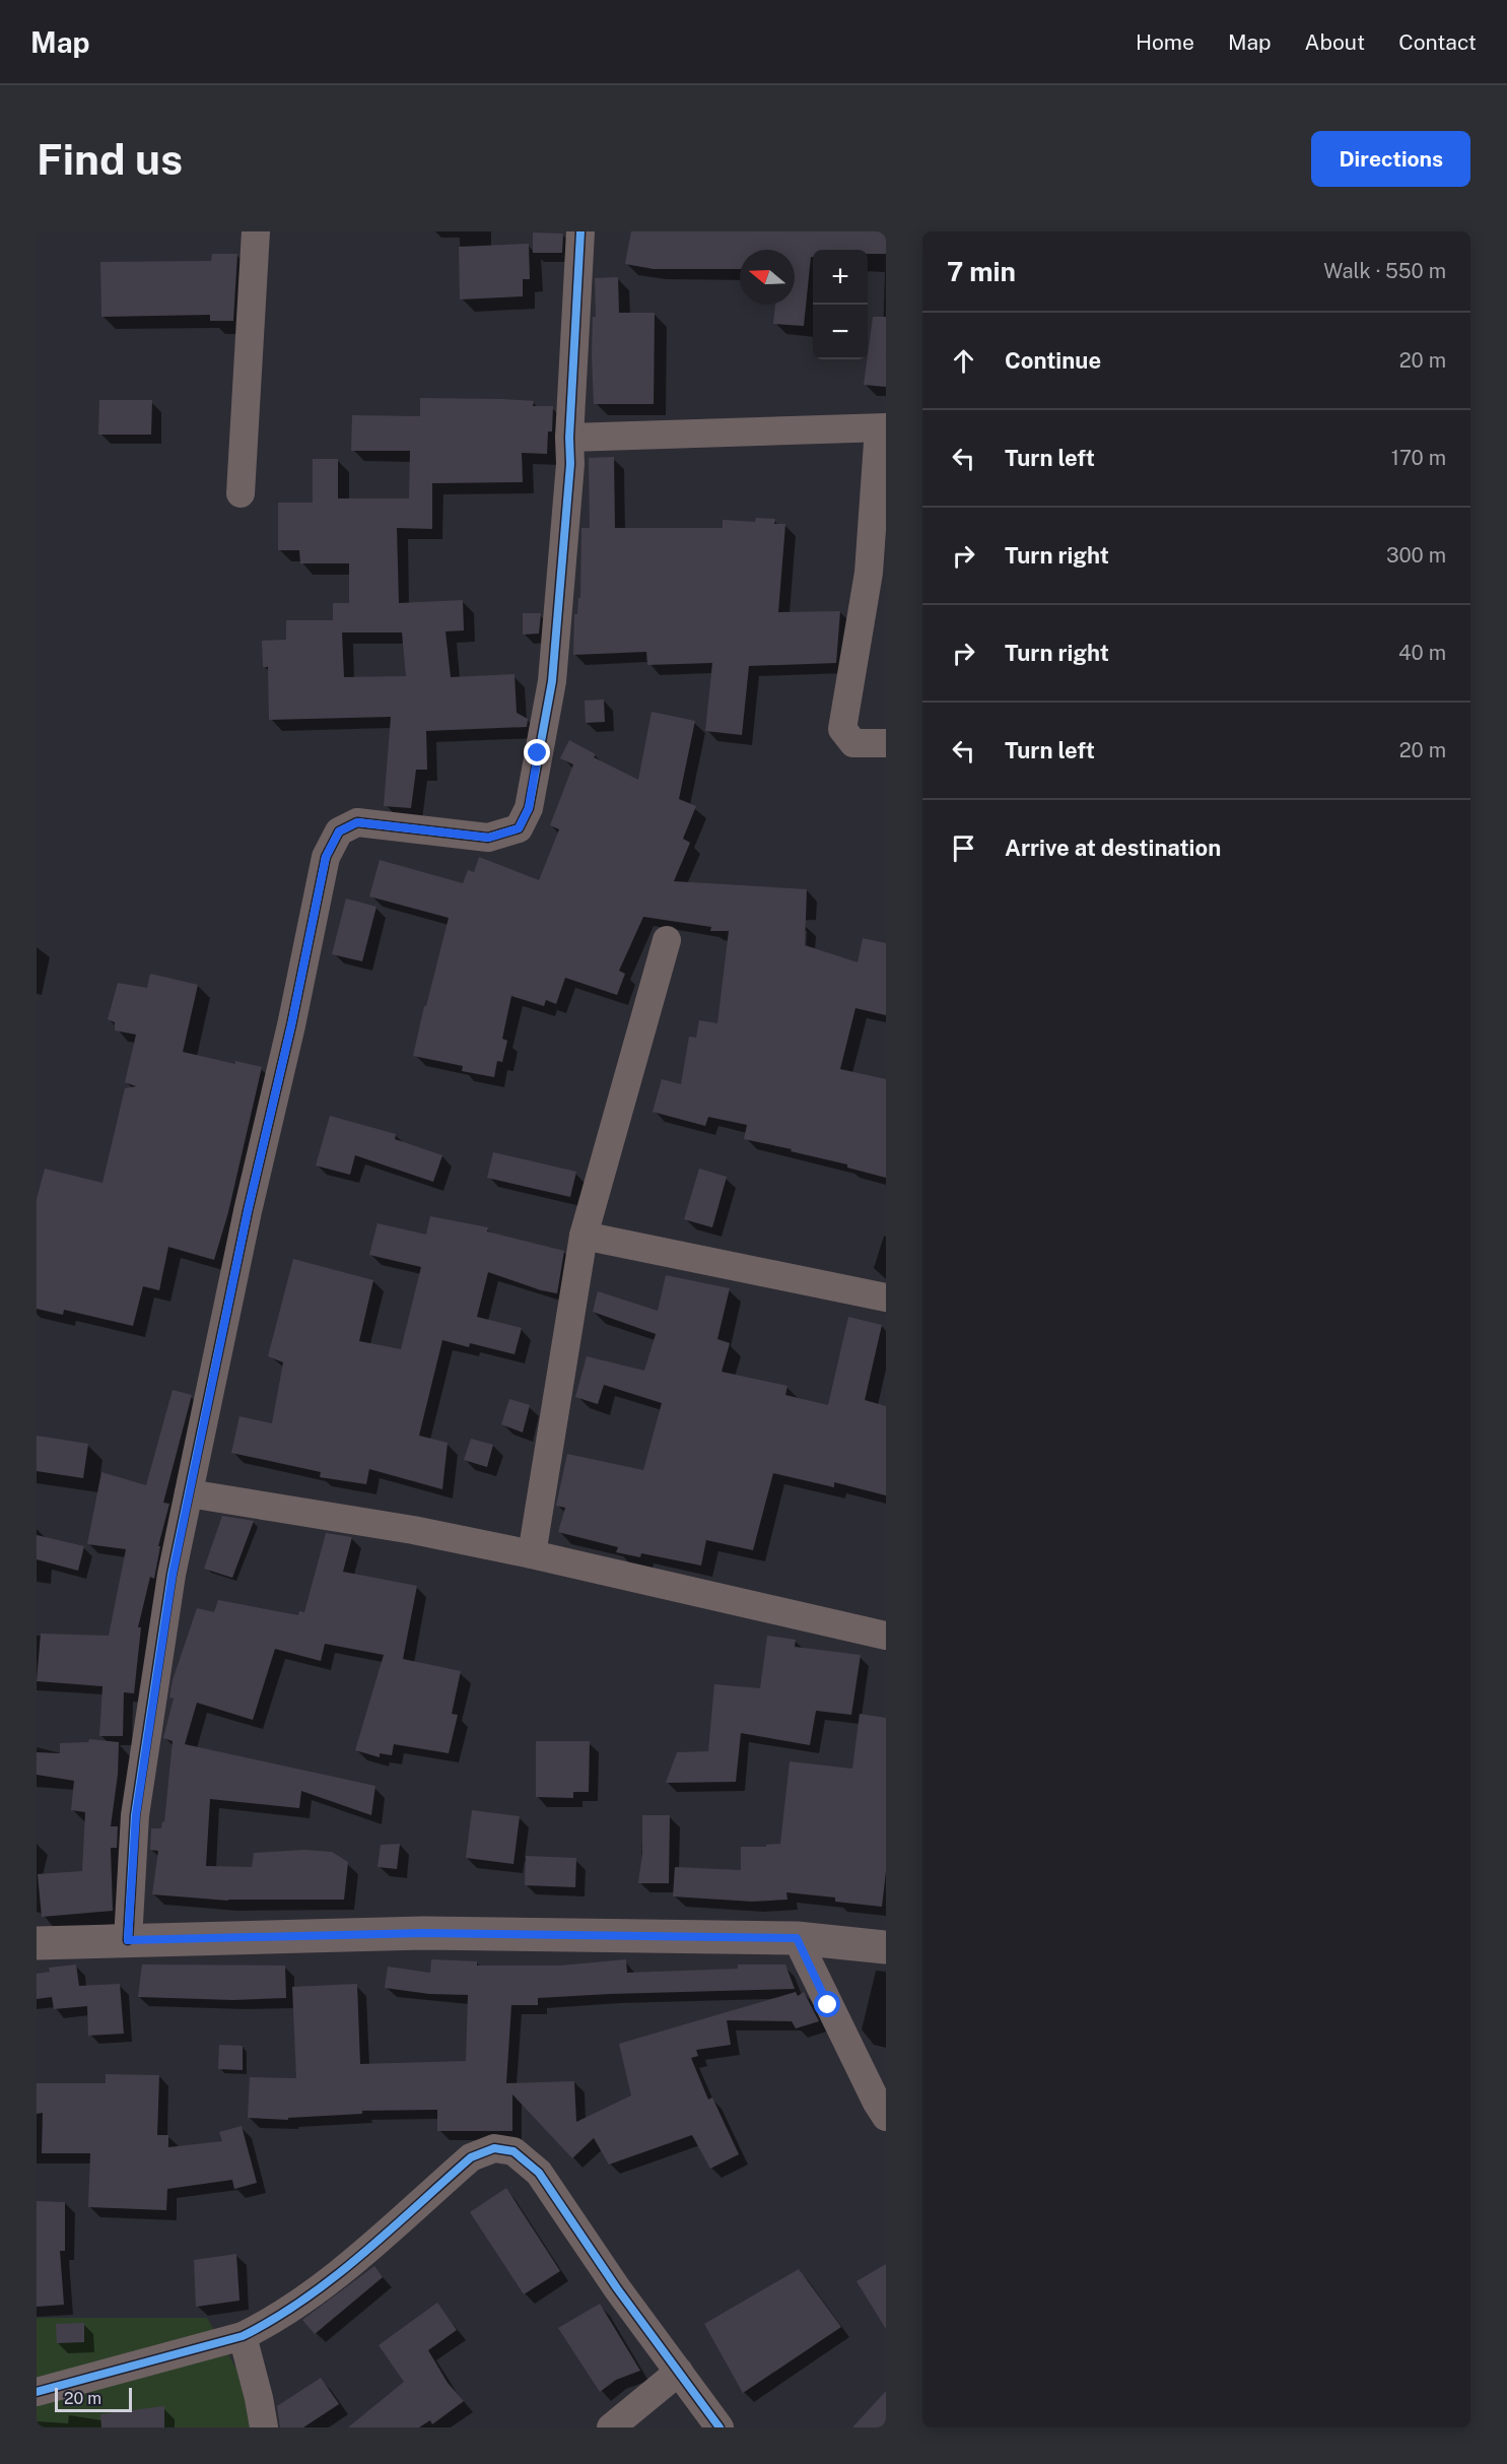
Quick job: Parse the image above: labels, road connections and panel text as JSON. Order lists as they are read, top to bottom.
{
  "scale_bar": "20 m",
  "north": "left",
  "page": {
    "header": "Map",
    "nav": [
      "Home",
      "Map",
      "About",
      "Contact"
    ],
    "buttons": "Directions",
    "title": "Find us",
    "heading": ["7 min", "Walk · 550 m"],
    "map_buttons": ["+", "−"],
    "list": [
      ["Continue", "20 m"],
      ["Turn left", "170 m"],
      ["Turn right", "300 m"],
      ["Turn right", "40 m"],
      ["Turn left", "20 m"],
      "Arrive at destination"
    ],
    "scale": "20 m"
  }
}
